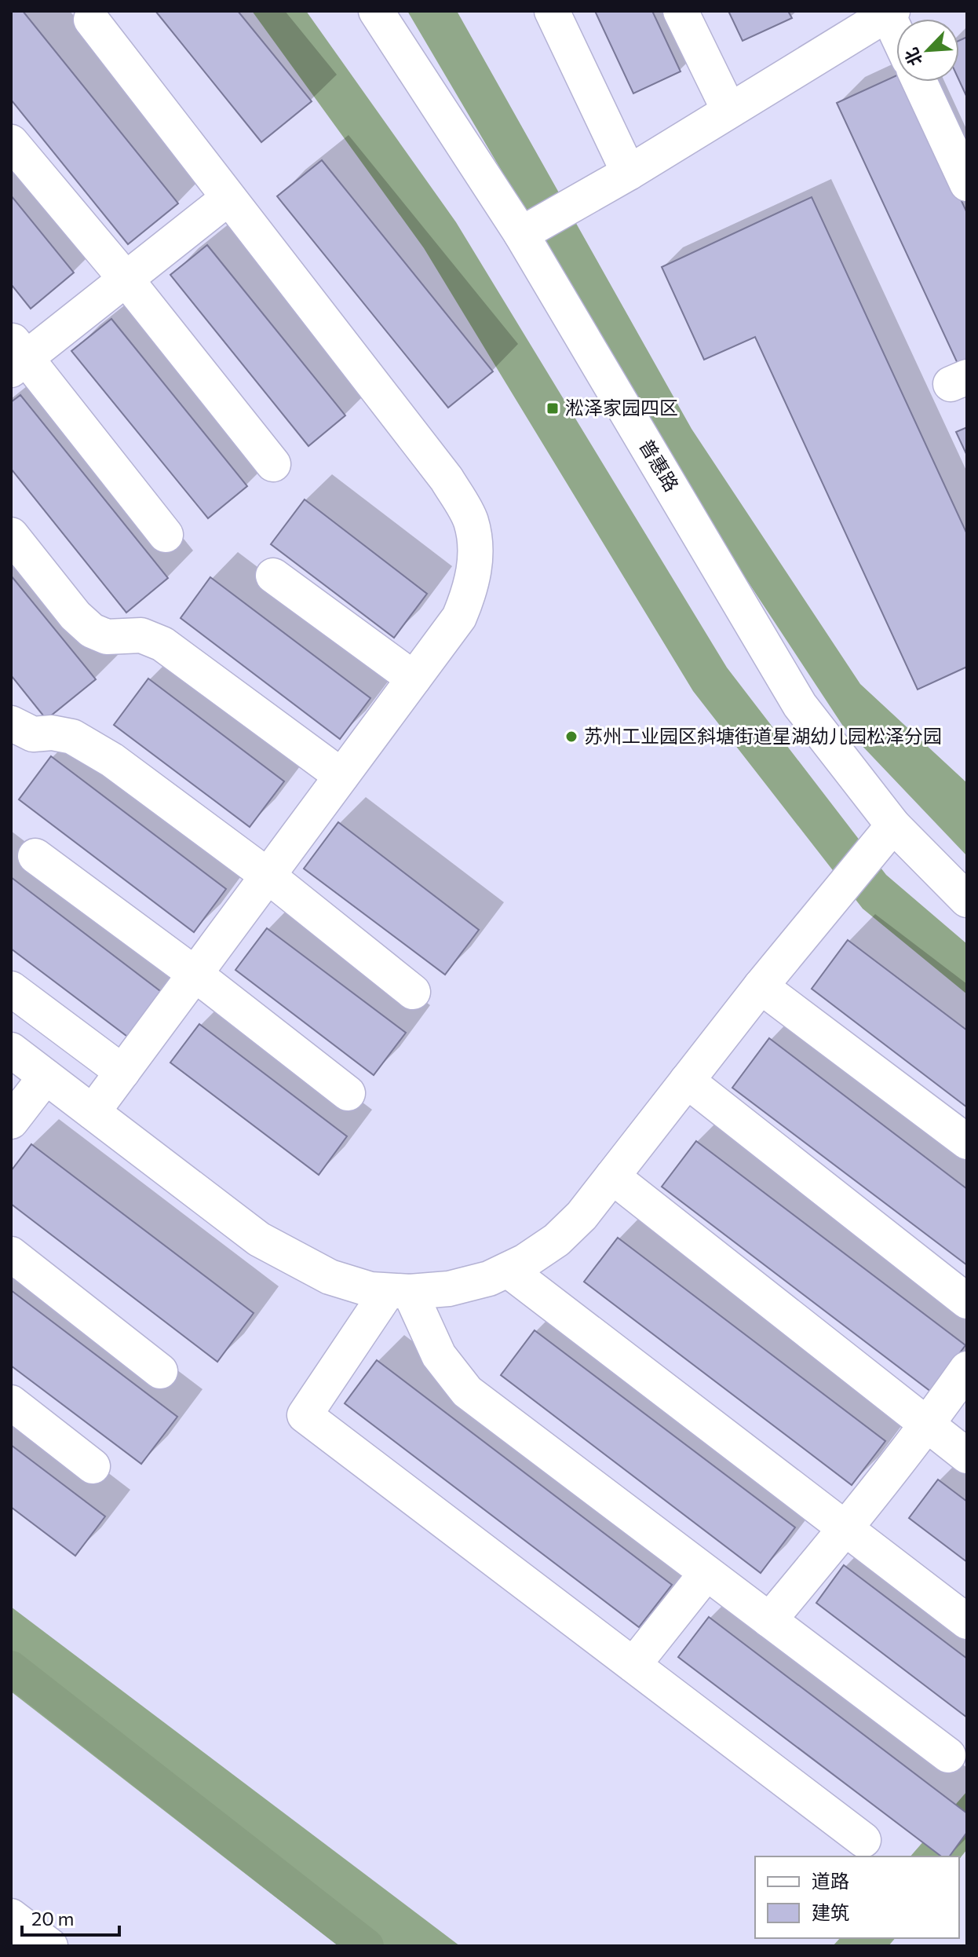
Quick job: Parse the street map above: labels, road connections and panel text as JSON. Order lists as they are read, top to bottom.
{
  "streets": {
    "main road": ["普惠路"]
  },
  "places": {
    "transit": ["淞泽家园四区"],
    "other": ["苏州工业园区斜塘街道星湖幼儿园松泽分园"]
  },
  "legend": ["道路", "建筑"],
  "scale_bar": "20 m",
  "north": "bottom left"
}
